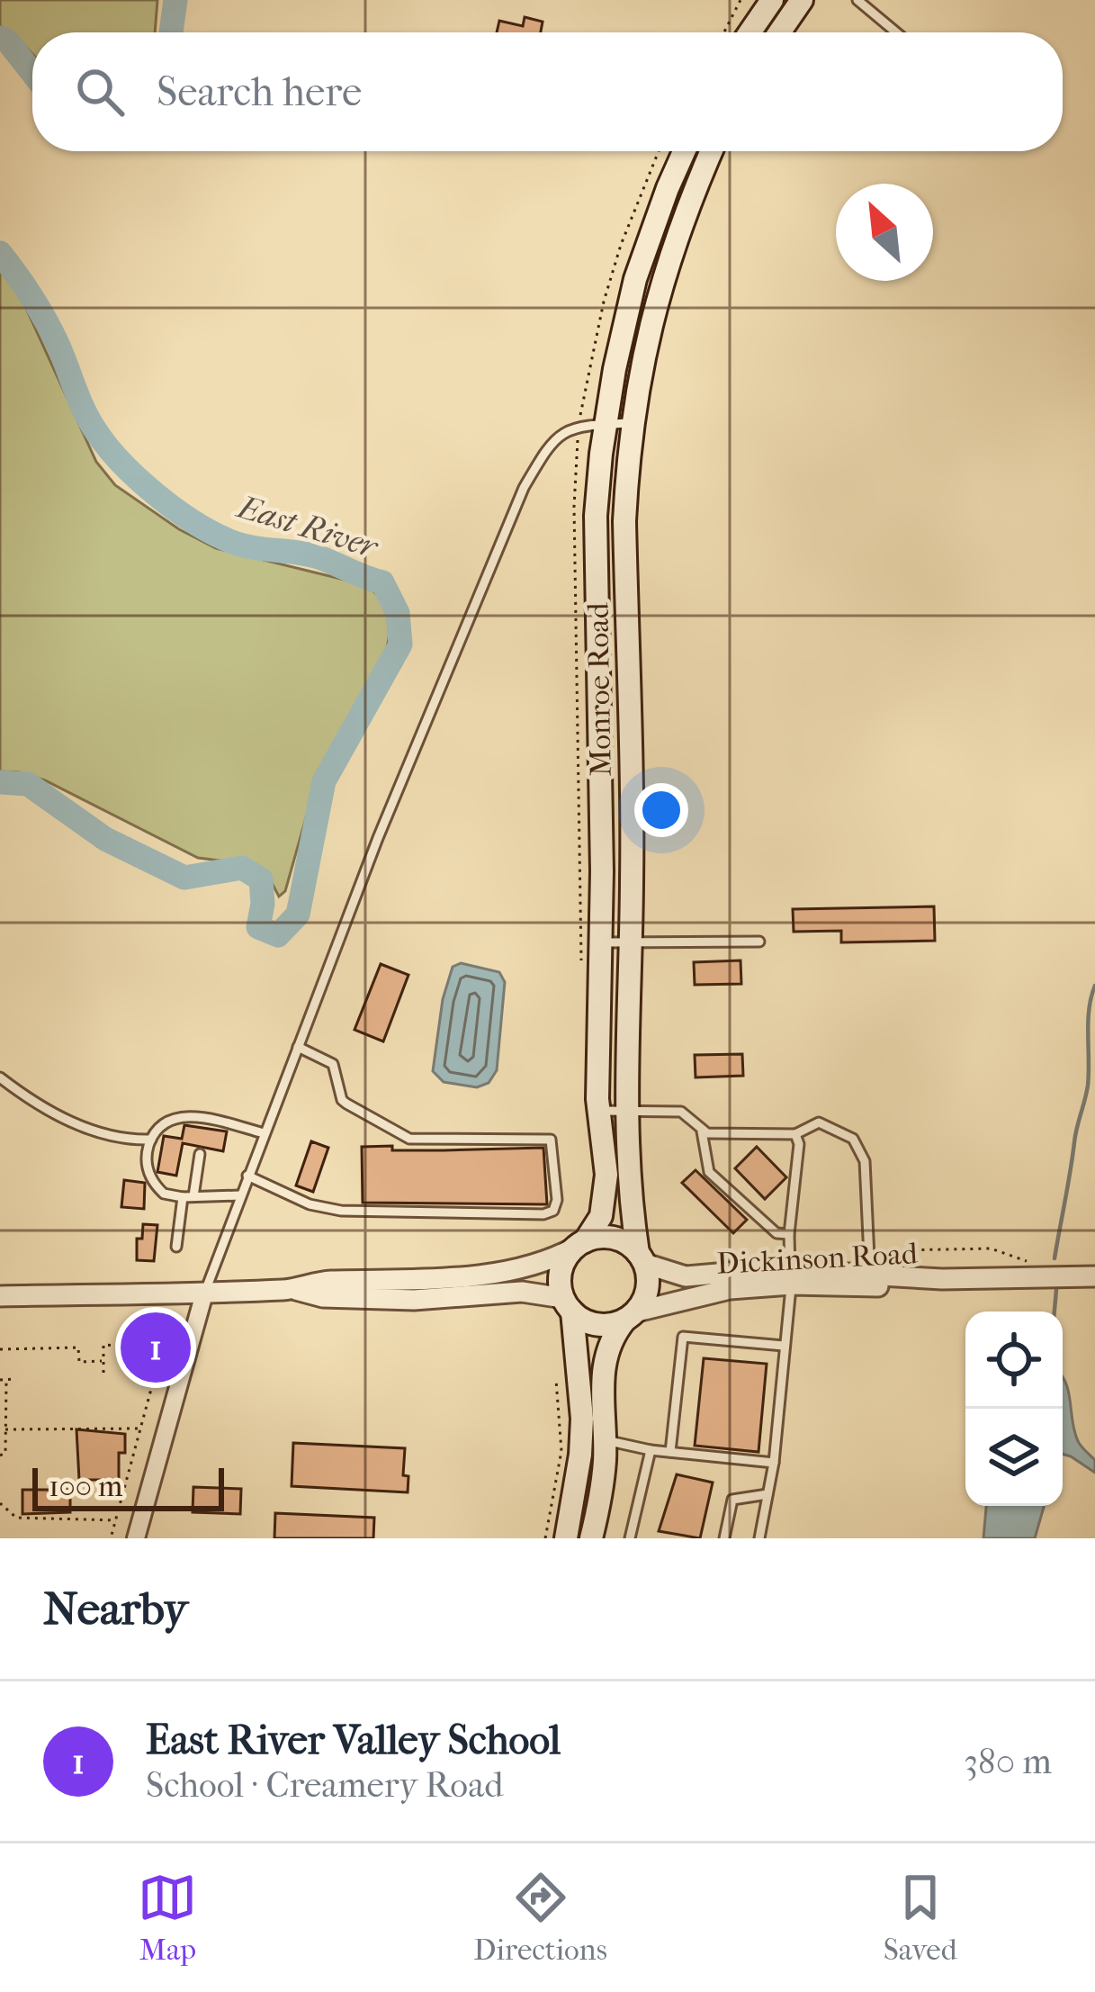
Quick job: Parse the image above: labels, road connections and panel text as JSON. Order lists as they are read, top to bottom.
{
  "streets": {
    "main road": ["Monroe Road"],
    "street": ["Dickinson Road"]
  },
  "crossings": [
    ["Monroe Road", "Dickinson Road"]
  ],
  "water": ["East River"],
  "scale_bar": "100 m",
  "north": "top left",
  "page": {
    "search": "Search here",
    "pins": "1",
    "scale": "100 m",
    "heading": "Nearby",
    "list": [
      {
        "mark": "1",
        "name": "East River Valley School",
        "note": "School · Creamery Road",
        "value": "380 m"
      }
    ],
    "nav": ["Map", "Directions", "Saved"]
  }
}
